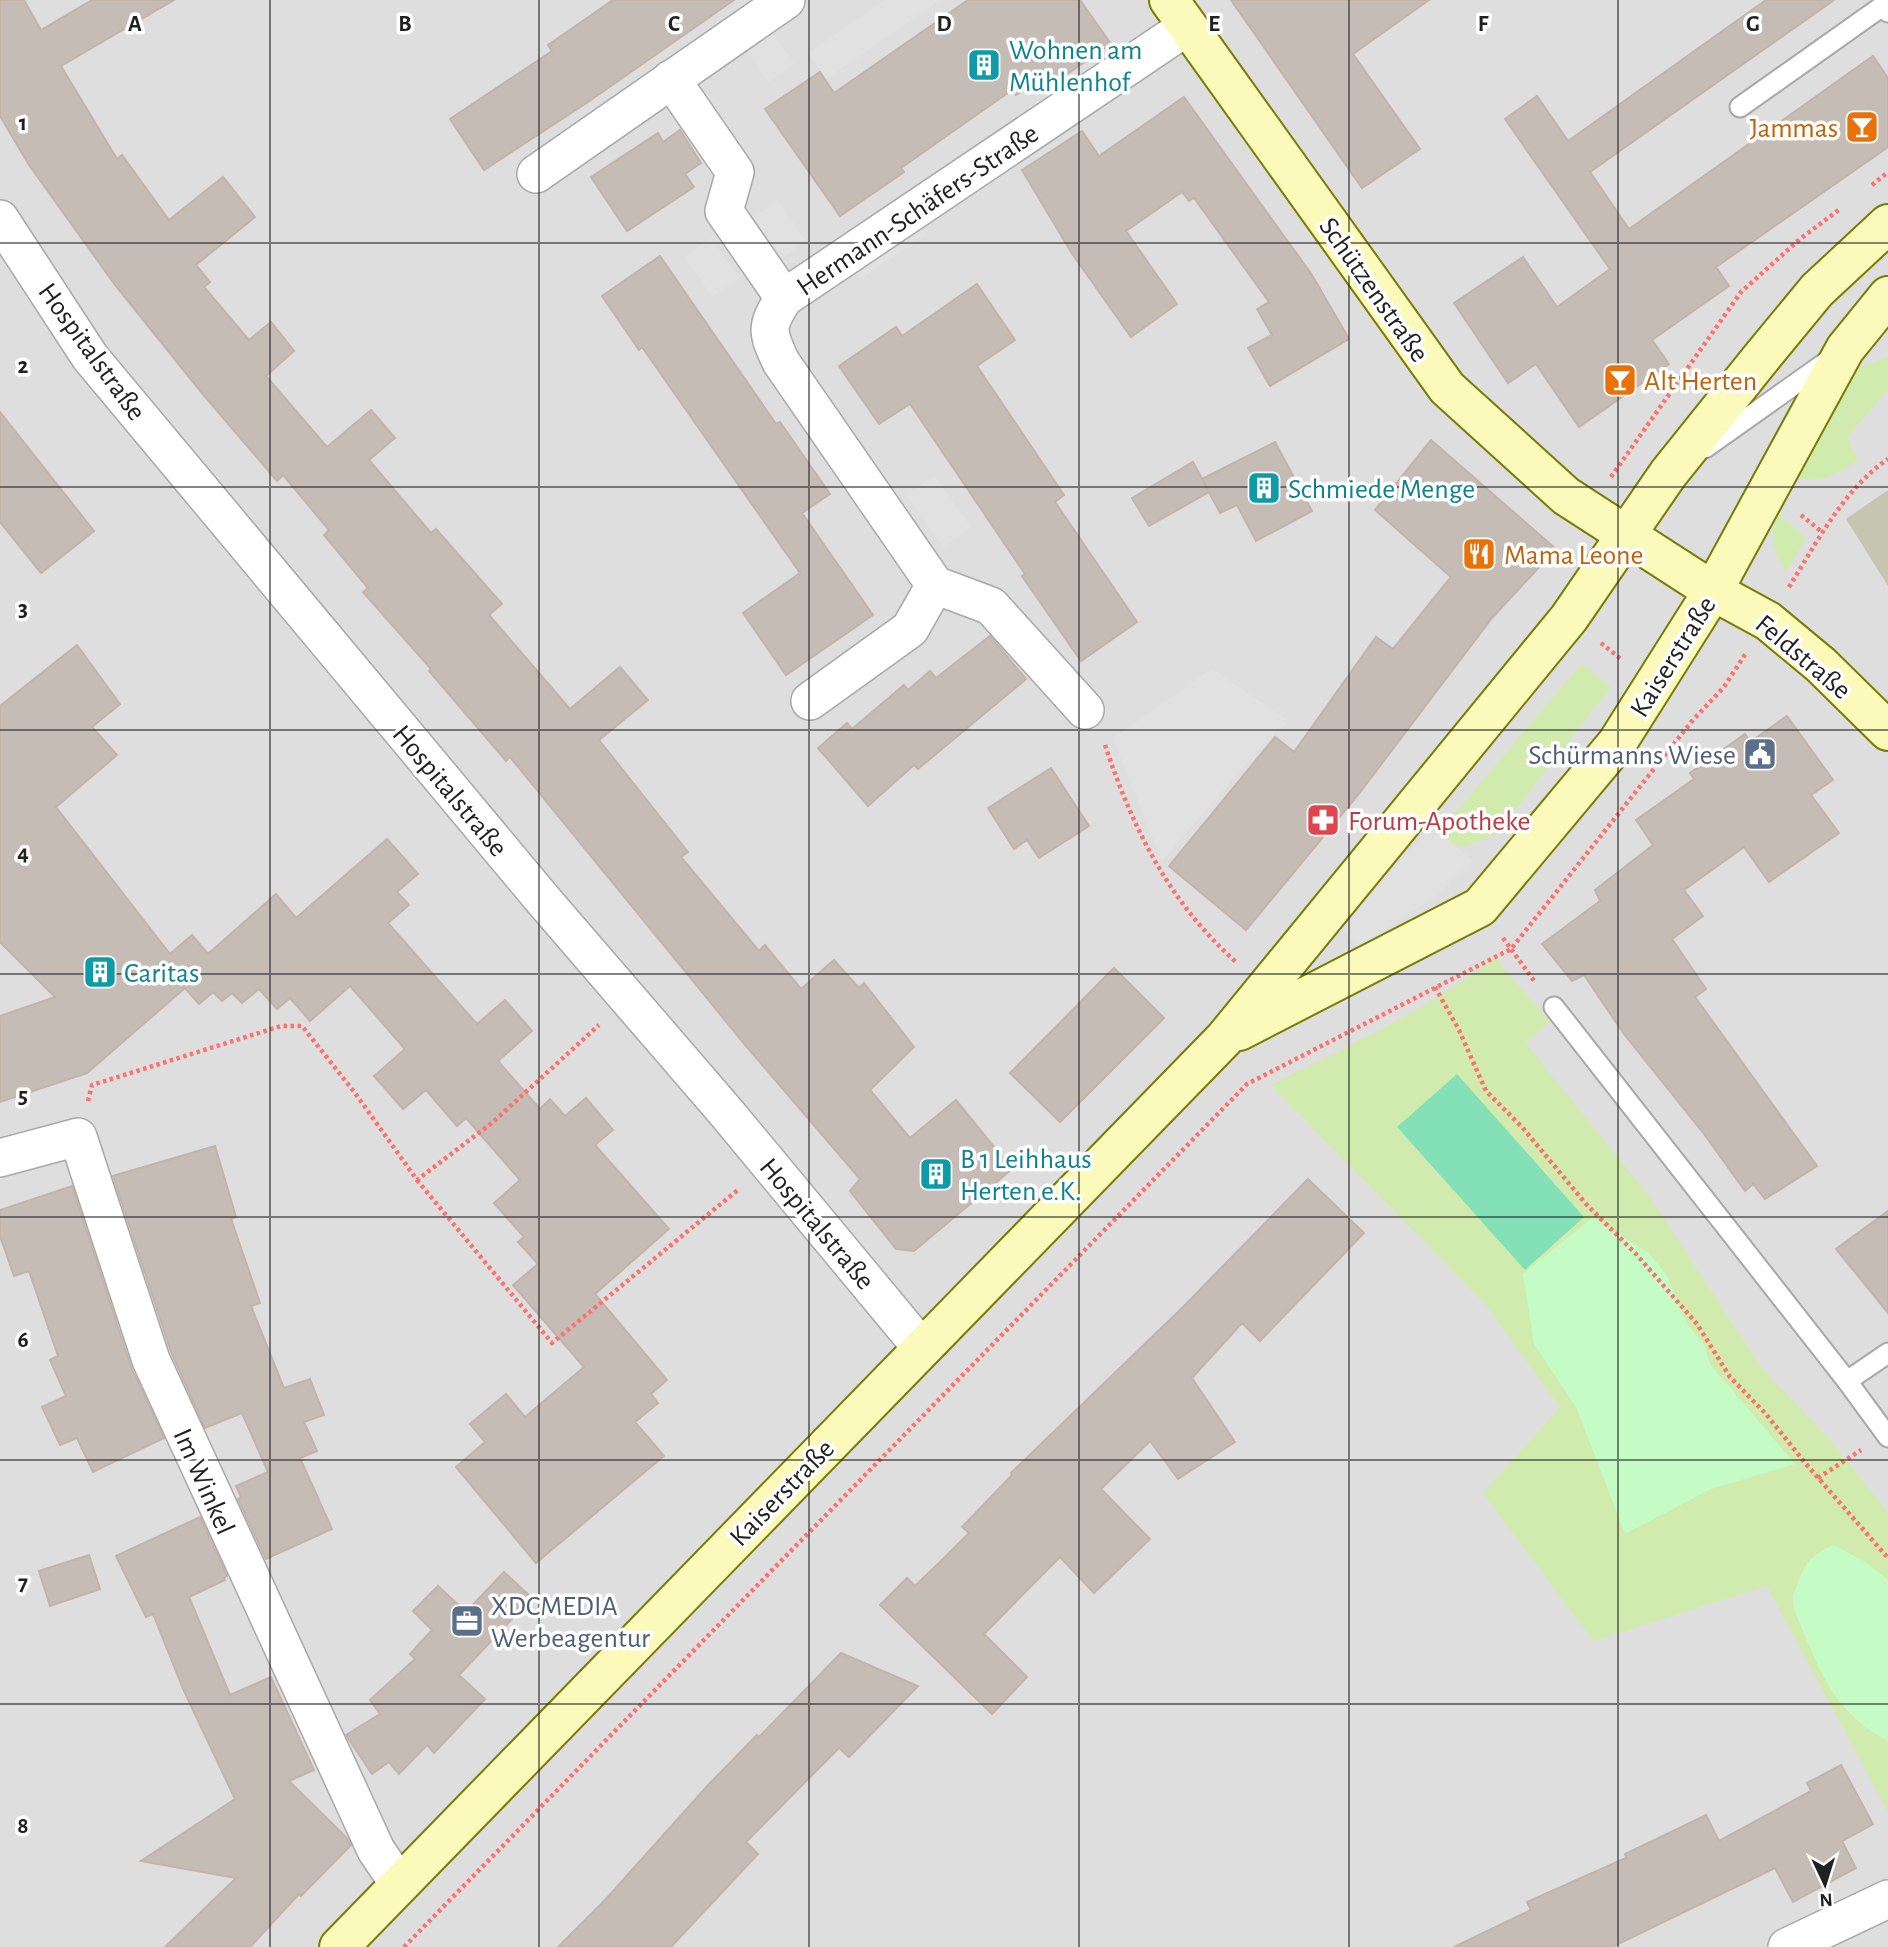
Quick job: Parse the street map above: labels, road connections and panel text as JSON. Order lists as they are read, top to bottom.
{
  "streets": {
    "main road": ["Schützenstraße", "Kaiserstraße", "Feldstraße"],
    "street": ["Hermann-Schäfers-Straße", "Hospitalstraße", "Im Winkel"]
  },
  "crossings": [
    ["Hermann-Schäfers-Straße", "Schützenstraße"],
    ["Schützenstraße", "Kaiserstraße"],
    ["Schützenstraße", "Feldstraße"],
    ["Hospitalstraße", "Kaiserstraße"],
    ["Kaiserstraße", "Feldstraße"],
    ["Kaiserstraße", "Im Winkel"]
  ],
  "places": {
    "building": [
      "Wohnen am Mühlenhof",
      "Schmiede Menge",
      "Caritas",
      "B 1 Leihhaus Herten e.K."
    ],
    "bar": ["Jammas", "Alt Herten"],
    "restaurant": ["Mama Leone"],
    "public building": ["Schürmanns Wiese"],
    "pharmacy": ["Forum-Apotheke"],
    "office": ["XDCMEDIA Werbeagentur"]
  },
  "north": "bottom",
  "grid": {
    "columns": [
      "A",
      "B",
      "C",
      "D",
      "E",
      "F",
      "G"
    ],
    "rows": [
      "1",
      "2",
      "3",
      "4",
      "5",
      "6",
      "7",
      "8"
    ]
  }
}
